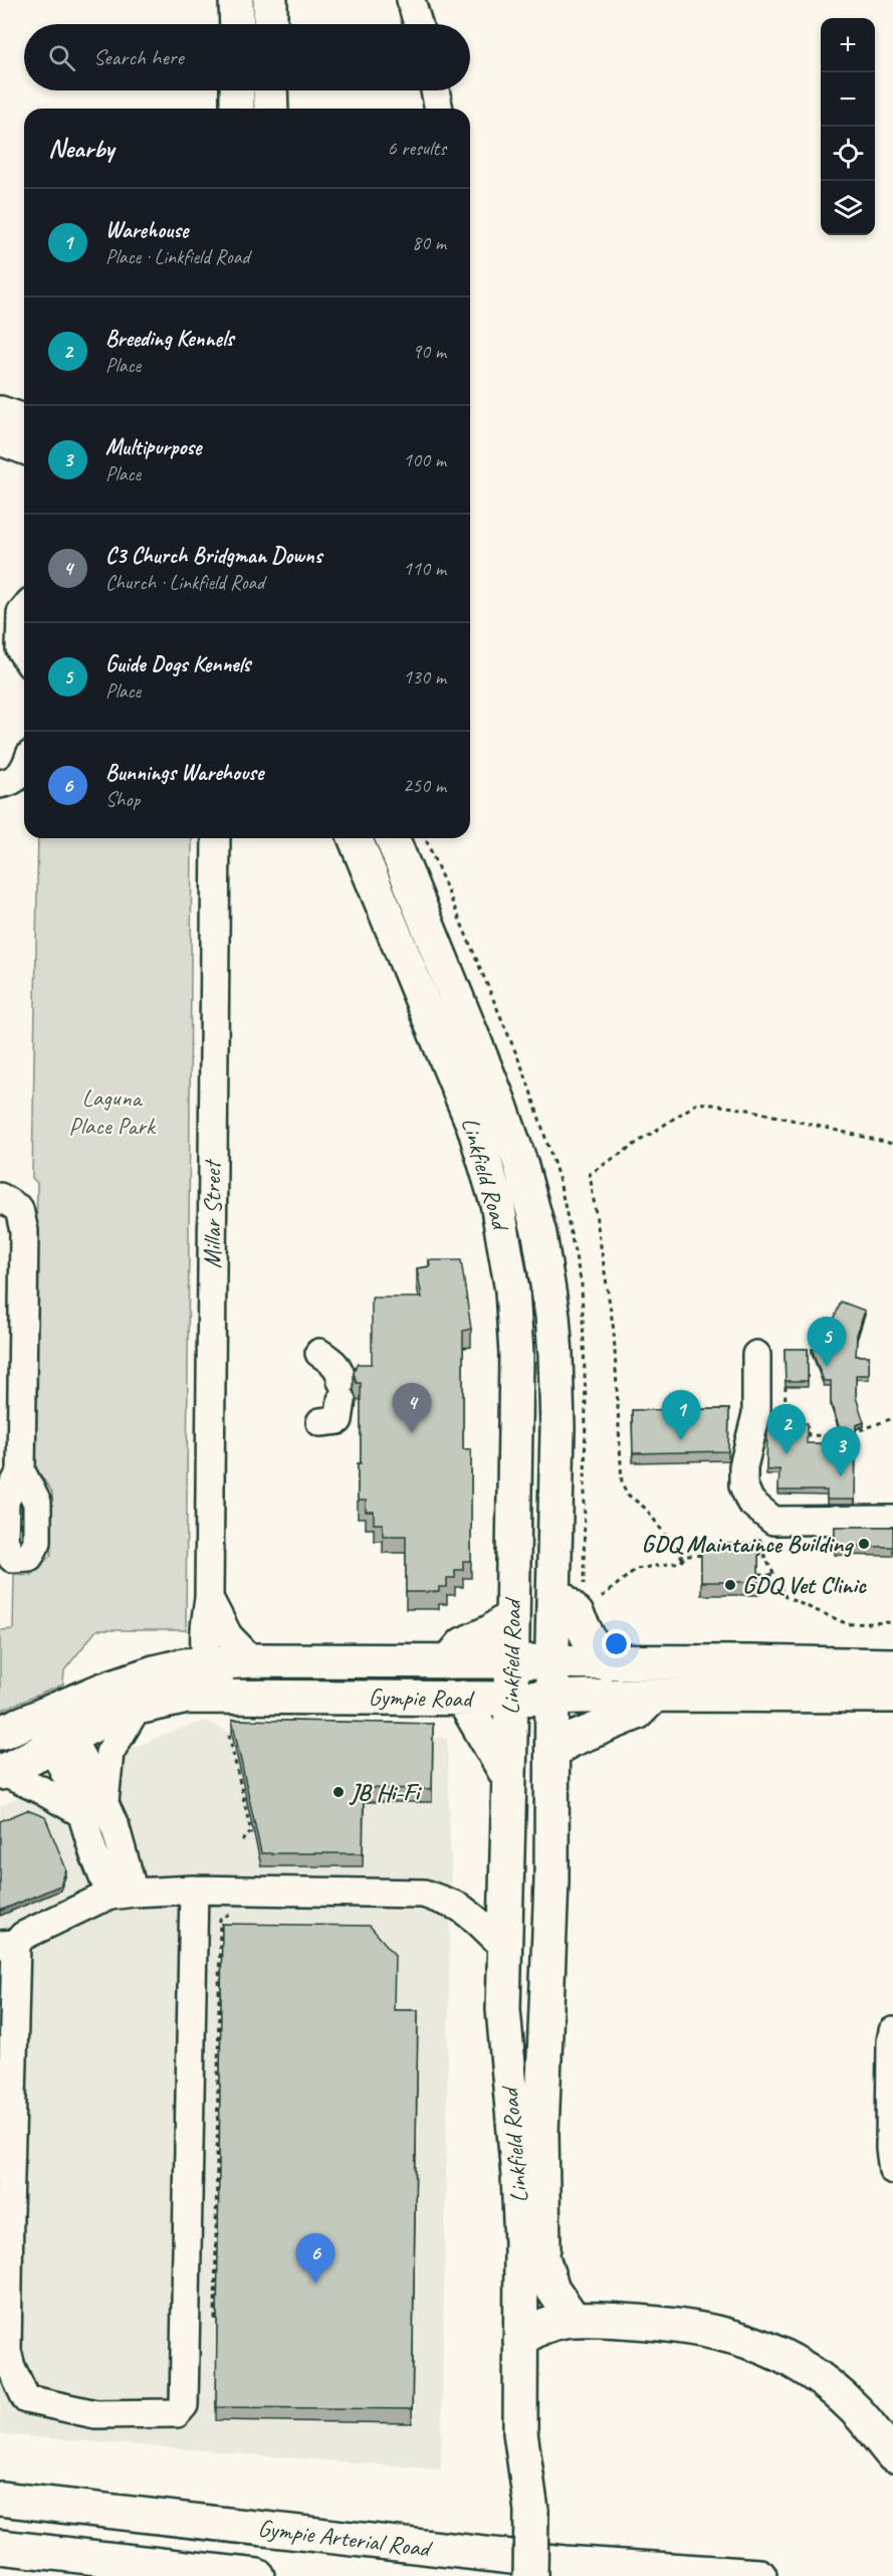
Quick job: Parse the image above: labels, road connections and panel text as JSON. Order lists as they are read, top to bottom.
{
  "streets": {
    "main road": ["Linkfield Road", "Gympie Road", "Gympie Arterial Road"],
    "street": ["Millar Street"]
  },
  "crossings": [
    ["Linkfield Road", "Gympie Road"],
    ["Millar Street", "Gympie Road"]
  ],
  "parks": ["Laguna Place Park"],
  "places": ["GDQ Maintaince Building", "GDQ Vet Clinic", "JB Hi-Fi"],
  "page": {
    "map_buttons": ["+", "−"],
    "search": "Search here",
    "heading": ["Nearby", "6 results"],
    "list": [
      {
        "mark": "1",
        "name": "Warehouse",
        "note": "Place · Linkfield Road",
        "value": "80 m"
      },
      {
        "mark": "2",
        "name": "Breeding Kennels",
        "note": "Place",
        "value": "90 m"
      },
      {
        "mark": "3",
        "name": "Multipurpose",
        "note": "Place",
        "value": "100 m"
      },
      {
        "mark": "4",
        "name": "C3 Church Bridgman Downs",
        "note": "Church · Linkfield Road",
        "value": "110 m"
      },
      {
        "mark": "5",
        "name": "Guide Dogs Kennels",
        "note": "Place",
        "value": "130 m"
      },
      {
        "mark": "6",
        "name": "Bunnings Warehouse",
        "note": "Shop",
        "value": "250 m"
      }
    ],
    "pins": [
      "5",
      "4",
      "1",
      "2",
      "3",
      "6"
    ]
  }
}
